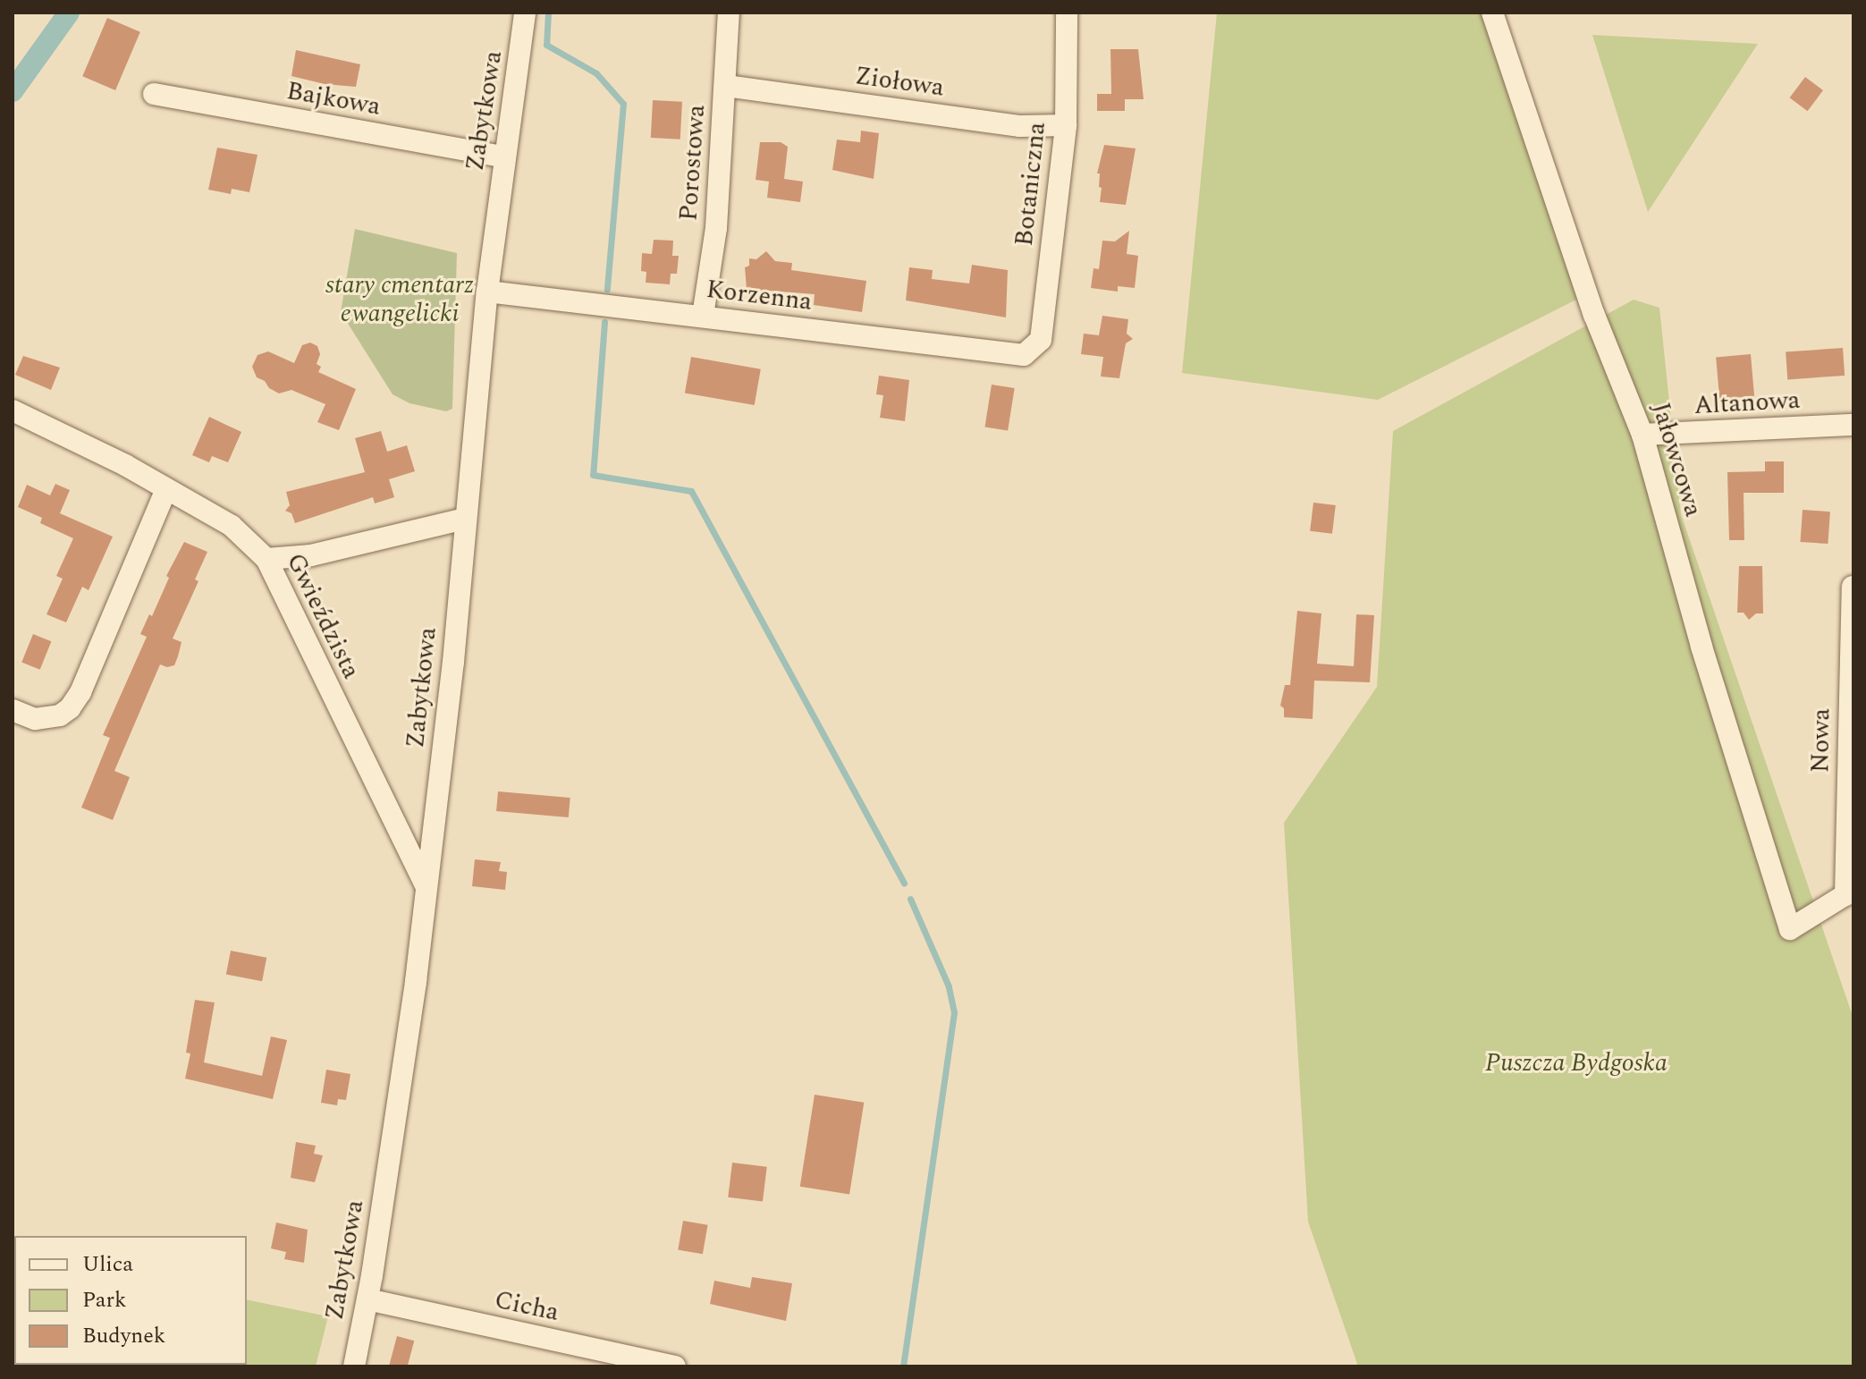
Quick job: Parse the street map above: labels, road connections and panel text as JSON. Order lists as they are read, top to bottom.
{
  "streets": {
    "street": [
      "Ziołowa",
      "Bajkowa",
      "Zabytkowa",
      "Porostowa",
      "Botaniczna",
      "Korzenna",
      "Altanowa",
      "Jałowcowa",
      "Gwieździsta",
      "Nowa",
      "Cicha"
    ]
  },
  "crossings": [
    ["Ziołowa", "Porostowa"],
    ["Ziołowa", "Botaniczna"],
    ["Bajkowa", "Zabytkowa"],
    ["Zabytkowa", "Korzenna"],
    ["Zabytkowa", "Gwieździsta"],
    ["Zabytkowa", "Cicha"],
    ["Porostowa", "Korzenna"],
    ["Botaniczna", "Korzenna"],
    ["Altanowa", "Jałowcowa"],
    ["Jałowcowa", "Nowa"]
  ],
  "parks": ["stary cmentarz ewangelicki", "Puszcza Bydgoska"],
  "legend": ["Ulica", "Park", "Budynek"]
}
